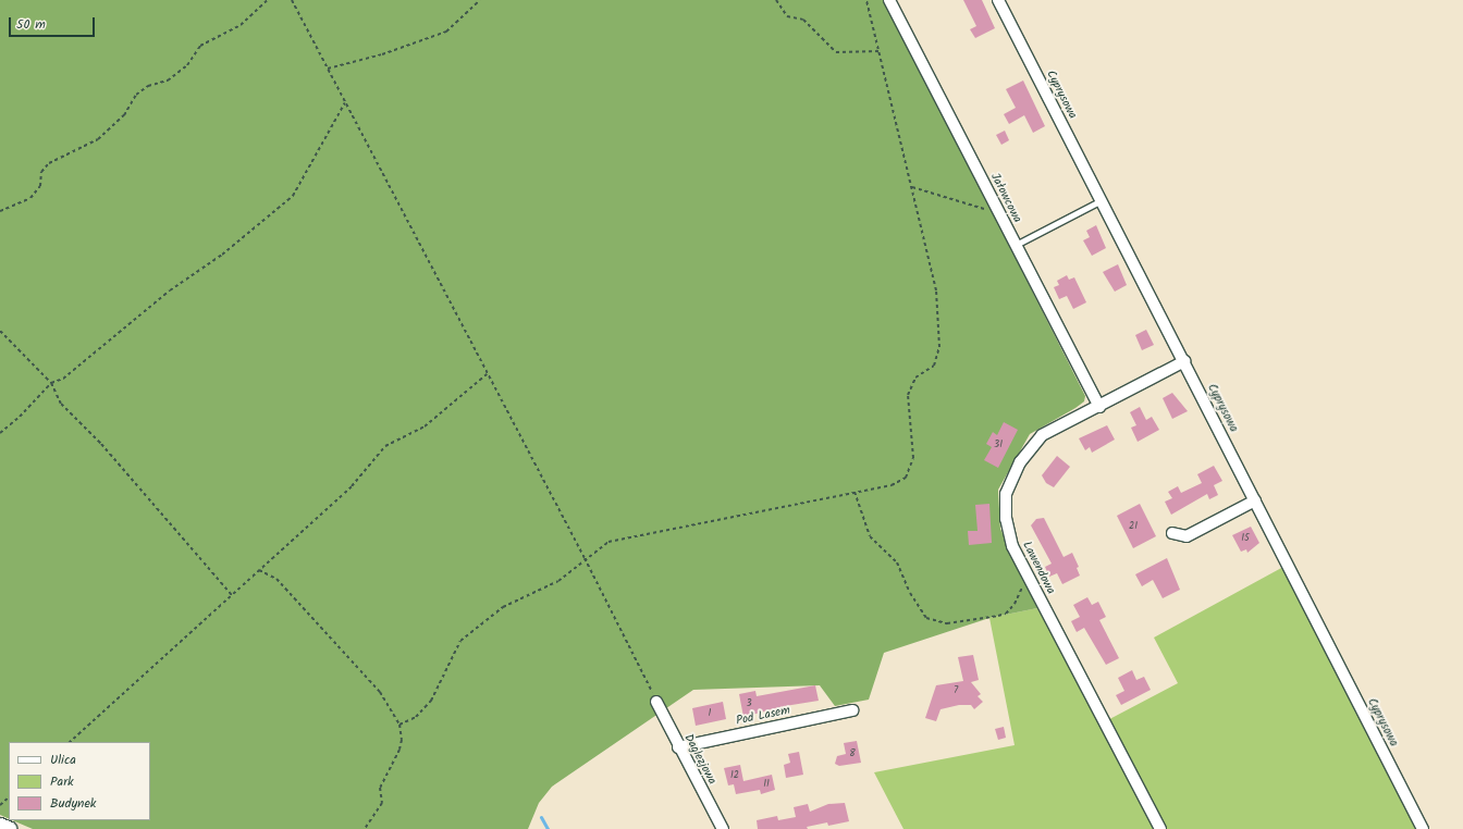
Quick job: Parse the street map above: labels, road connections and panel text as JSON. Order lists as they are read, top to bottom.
{
  "streets": {
    "street": [
      "Cyprysowa",
      "Jałowcowa",
      "Lawendowa",
      "Pod Lasem",
      "Daglezjowa"
    ]
  },
  "crossings": [
    ["Cyprysowa", "Lawendowa"],
    ["Jałowcowa", "Lawendowa"],
    ["Pod Lasem", "Daglezjowa"]
  ],
  "house_numbers": [
    "31",
    "21",
    "15",
    "7",
    "3",
    "1",
    "8",
    "12",
    "11"
  ],
  "legend": ["Ulica", "Park", "Budynek"],
  "scale_bar": "50 m"
}
